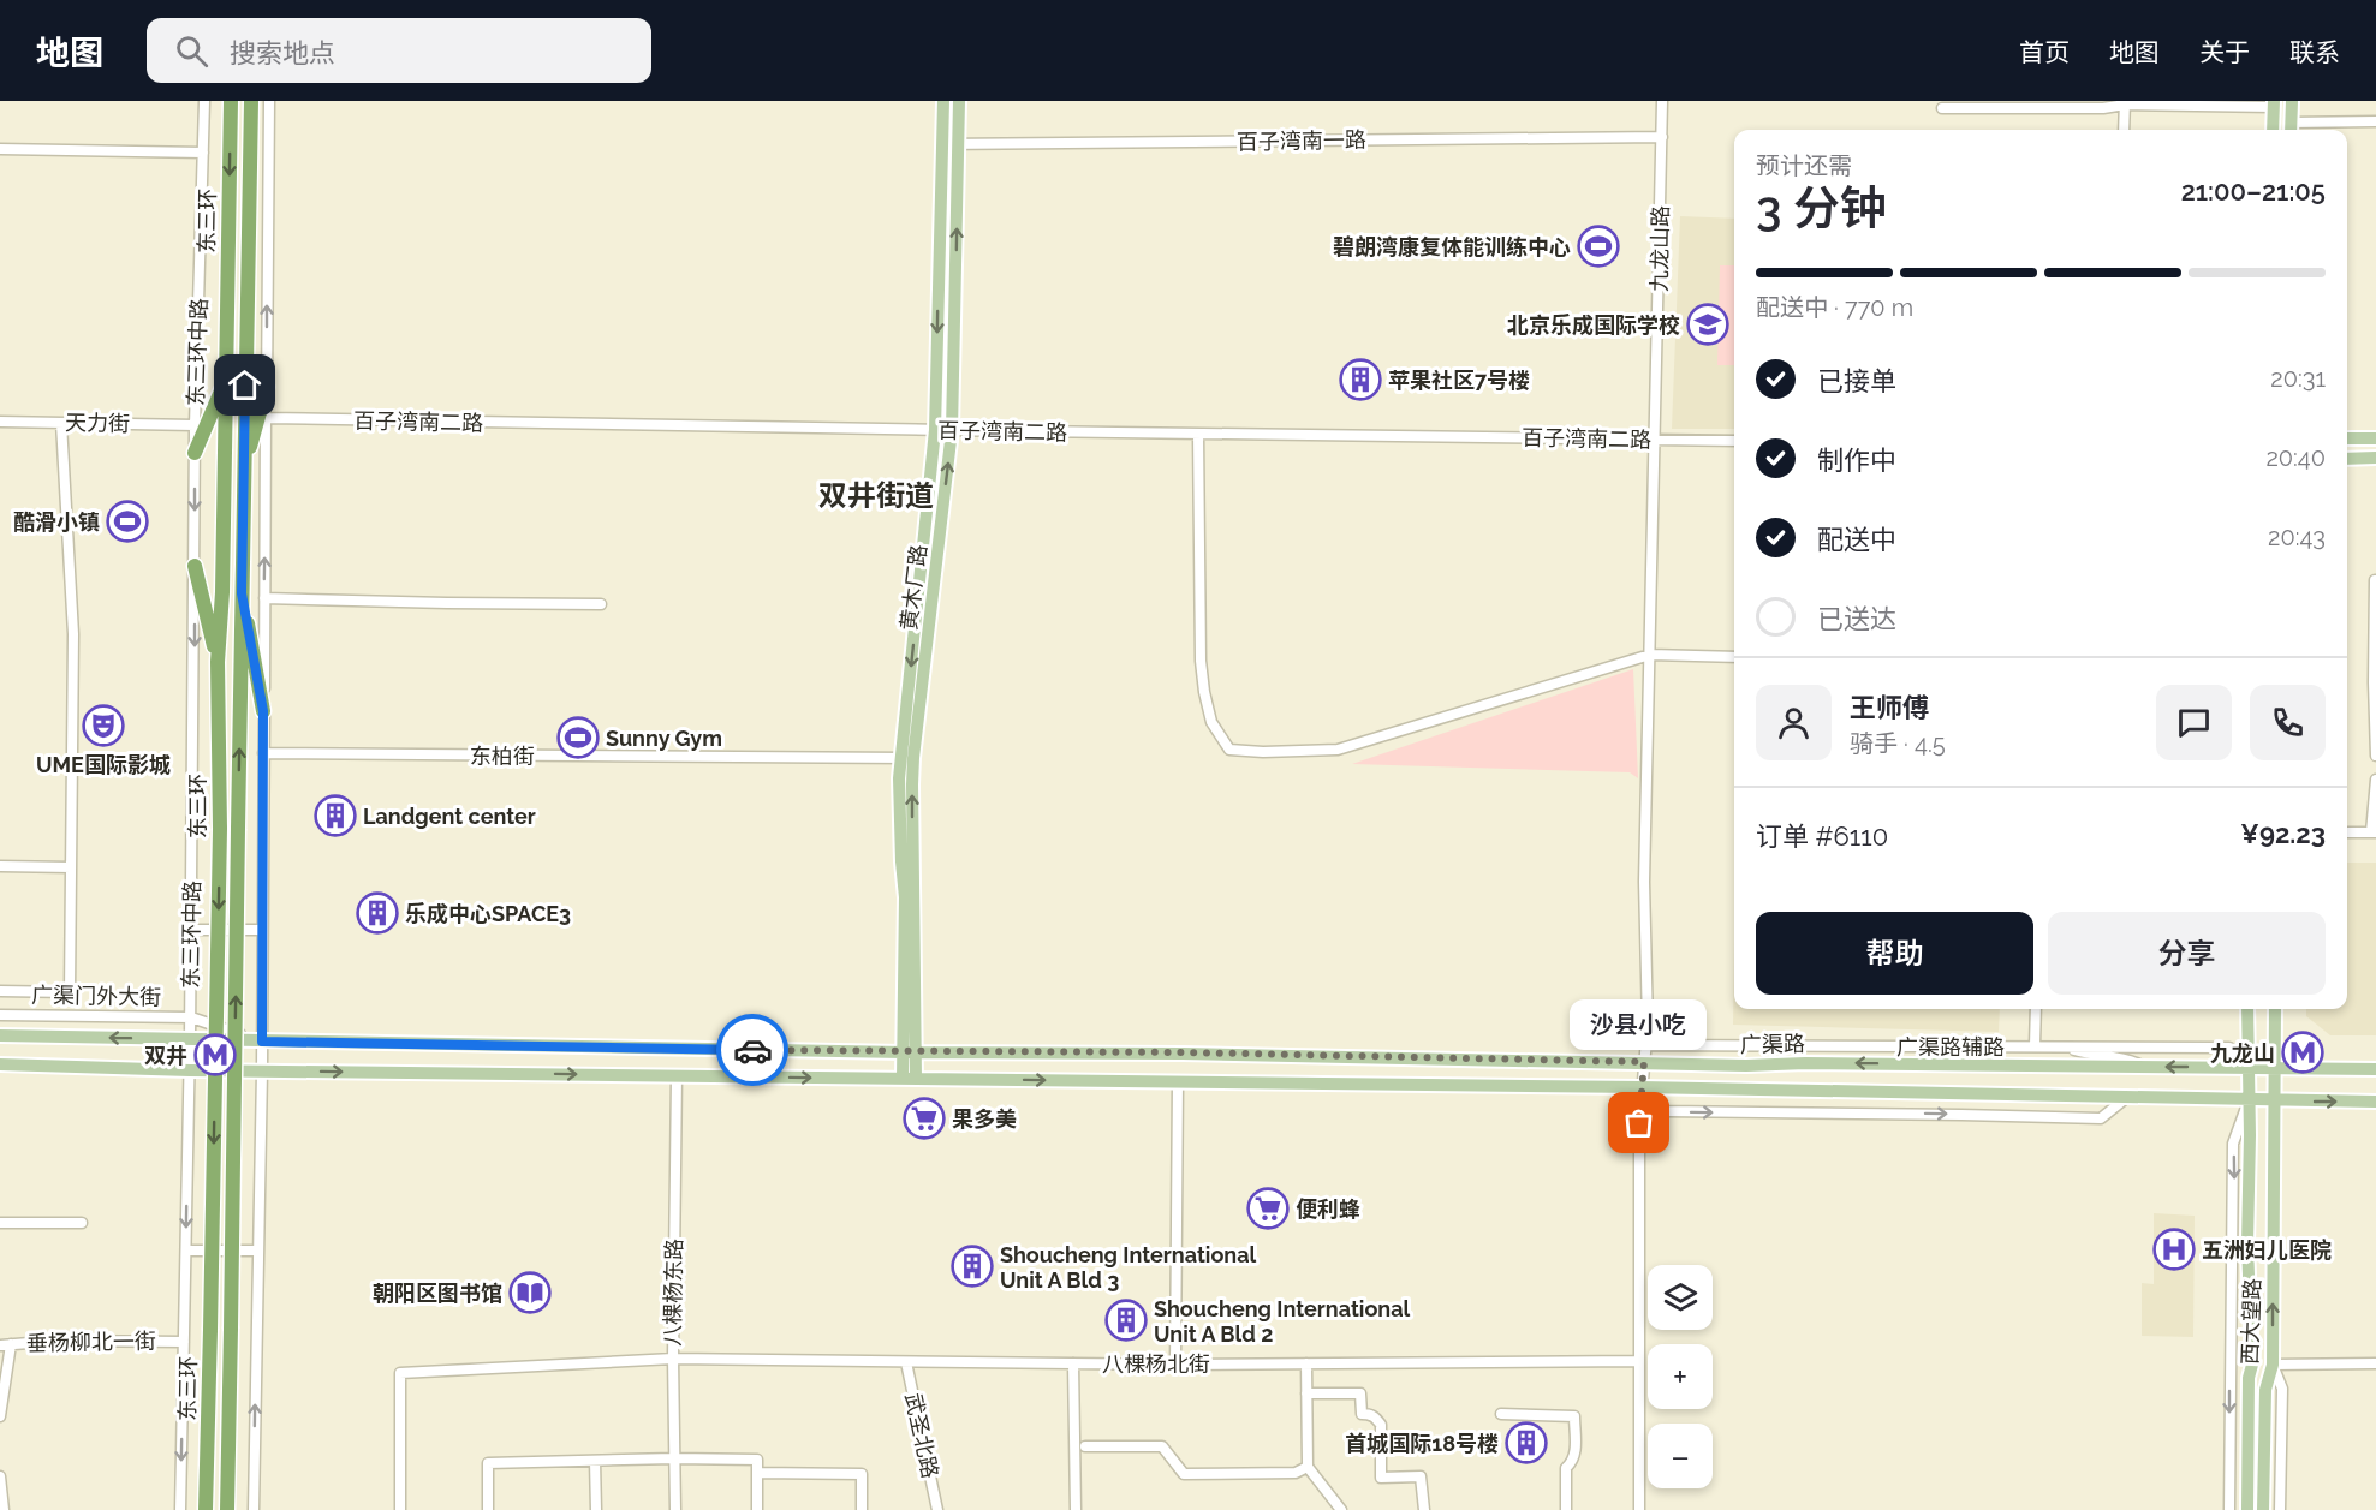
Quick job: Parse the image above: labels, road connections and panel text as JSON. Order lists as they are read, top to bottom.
{
  "streets": {
    "highway": ["东三环"],
    "main road": [
      "黄木厂路",
      "广渠门外大街",
      "广渠路",
      "西大望路"
    ],
    "street": [
      "百子湾南一路",
      "九龙山路",
      "东三环中路",
      "百子湾南二路",
      "天力街",
      "东柏街",
      "广渠路辅路",
      "八棵杨东路",
      "垂杨柳北一街",
      "八棵杨北街",
      "武圣北路"
    ]
  },
  "crossings": [
    ["百子湾南一路", "九龙山路"],
    ["百子湾南一路", "黄木厂路"],
    ["九龙山路", "百子湾南二路"],
    ["九龙山路", "广渠路"],
    ["九龙山路", "广渠路辅路"],
    ["九龙山路", "八棵杨北街"],
    ["东三环中路", "天力街"],
    ["东三环中路", "广渠门外大街"],
    ["东三环中路", "广渠路"],
    ["东三环中路", "垂杨柳北一街"],
    ["百子湾南二路", "黄木厂路"],
    ["黄木厂路", "东柏街"],
    ["黄木厂路", "广渠路"],
    ["广渠门外大街", "广渠路"],
    ["广渠路", "广渠路辅路"],
    ["广渠路", "八棵杨东路"],
    ["广渠路", "西大望路"],
    ["广渠路辅路", "西大望路"],
    ["八棵杨东路", "八棵杨北街"],
    ["八棵杨北街", "武圣北路"]
  ],
  "districts": ["双井街道"],
  "places": {
    "sports": ["碧朗湾康复体能训练中心", "酷滑小镇", "Sunny Gym"],
    "school or university": ["北京乐成国际学校"],
    "building": [
      "苹果社区7号楼",
      "Landgent center",
      "乐成中心SPACE3",
      "Shoucheng International Unit A Bld 3",
      "Shoucheng International Unit A Bld 2",
      "首城国际18号楼"
    ],
    "theatre": ["UME国际影城"],
    "metro station": ["九龙山", "双井"],
    "supermarket": ["果多美", "便利蜂"],
    "other": ["沙县小吃"],
    "hospital": ["五洲妇儿医院"],
    "library": ["朝阳区图书馆"]
  },
  "page": {
    "header": "地图",
    "search": "搜索地点",
    "nav": [
      "首页",
      "地图",
      "关于",
      "联系"
    ],
    "heading": ["3 分钟", "预计还需", "21:00–21:05"],
    "panel": [
      "王师傅",
      "骑手 · 4.5",
      "订单 #6110",
      "¥92.23"
    ],
    "bar": "配送中 · 770 m",
    "list": [
      ["已接单", "20:31"],
      ["制作中", "20:40"],
      ["配送中", "20:43"],
      "已送达"
    ],
    "buttons": ["帮助", "分享"],
    "bubble": "沙县小吃",
    "map_buttons": ["+", "−"]
  }
}
